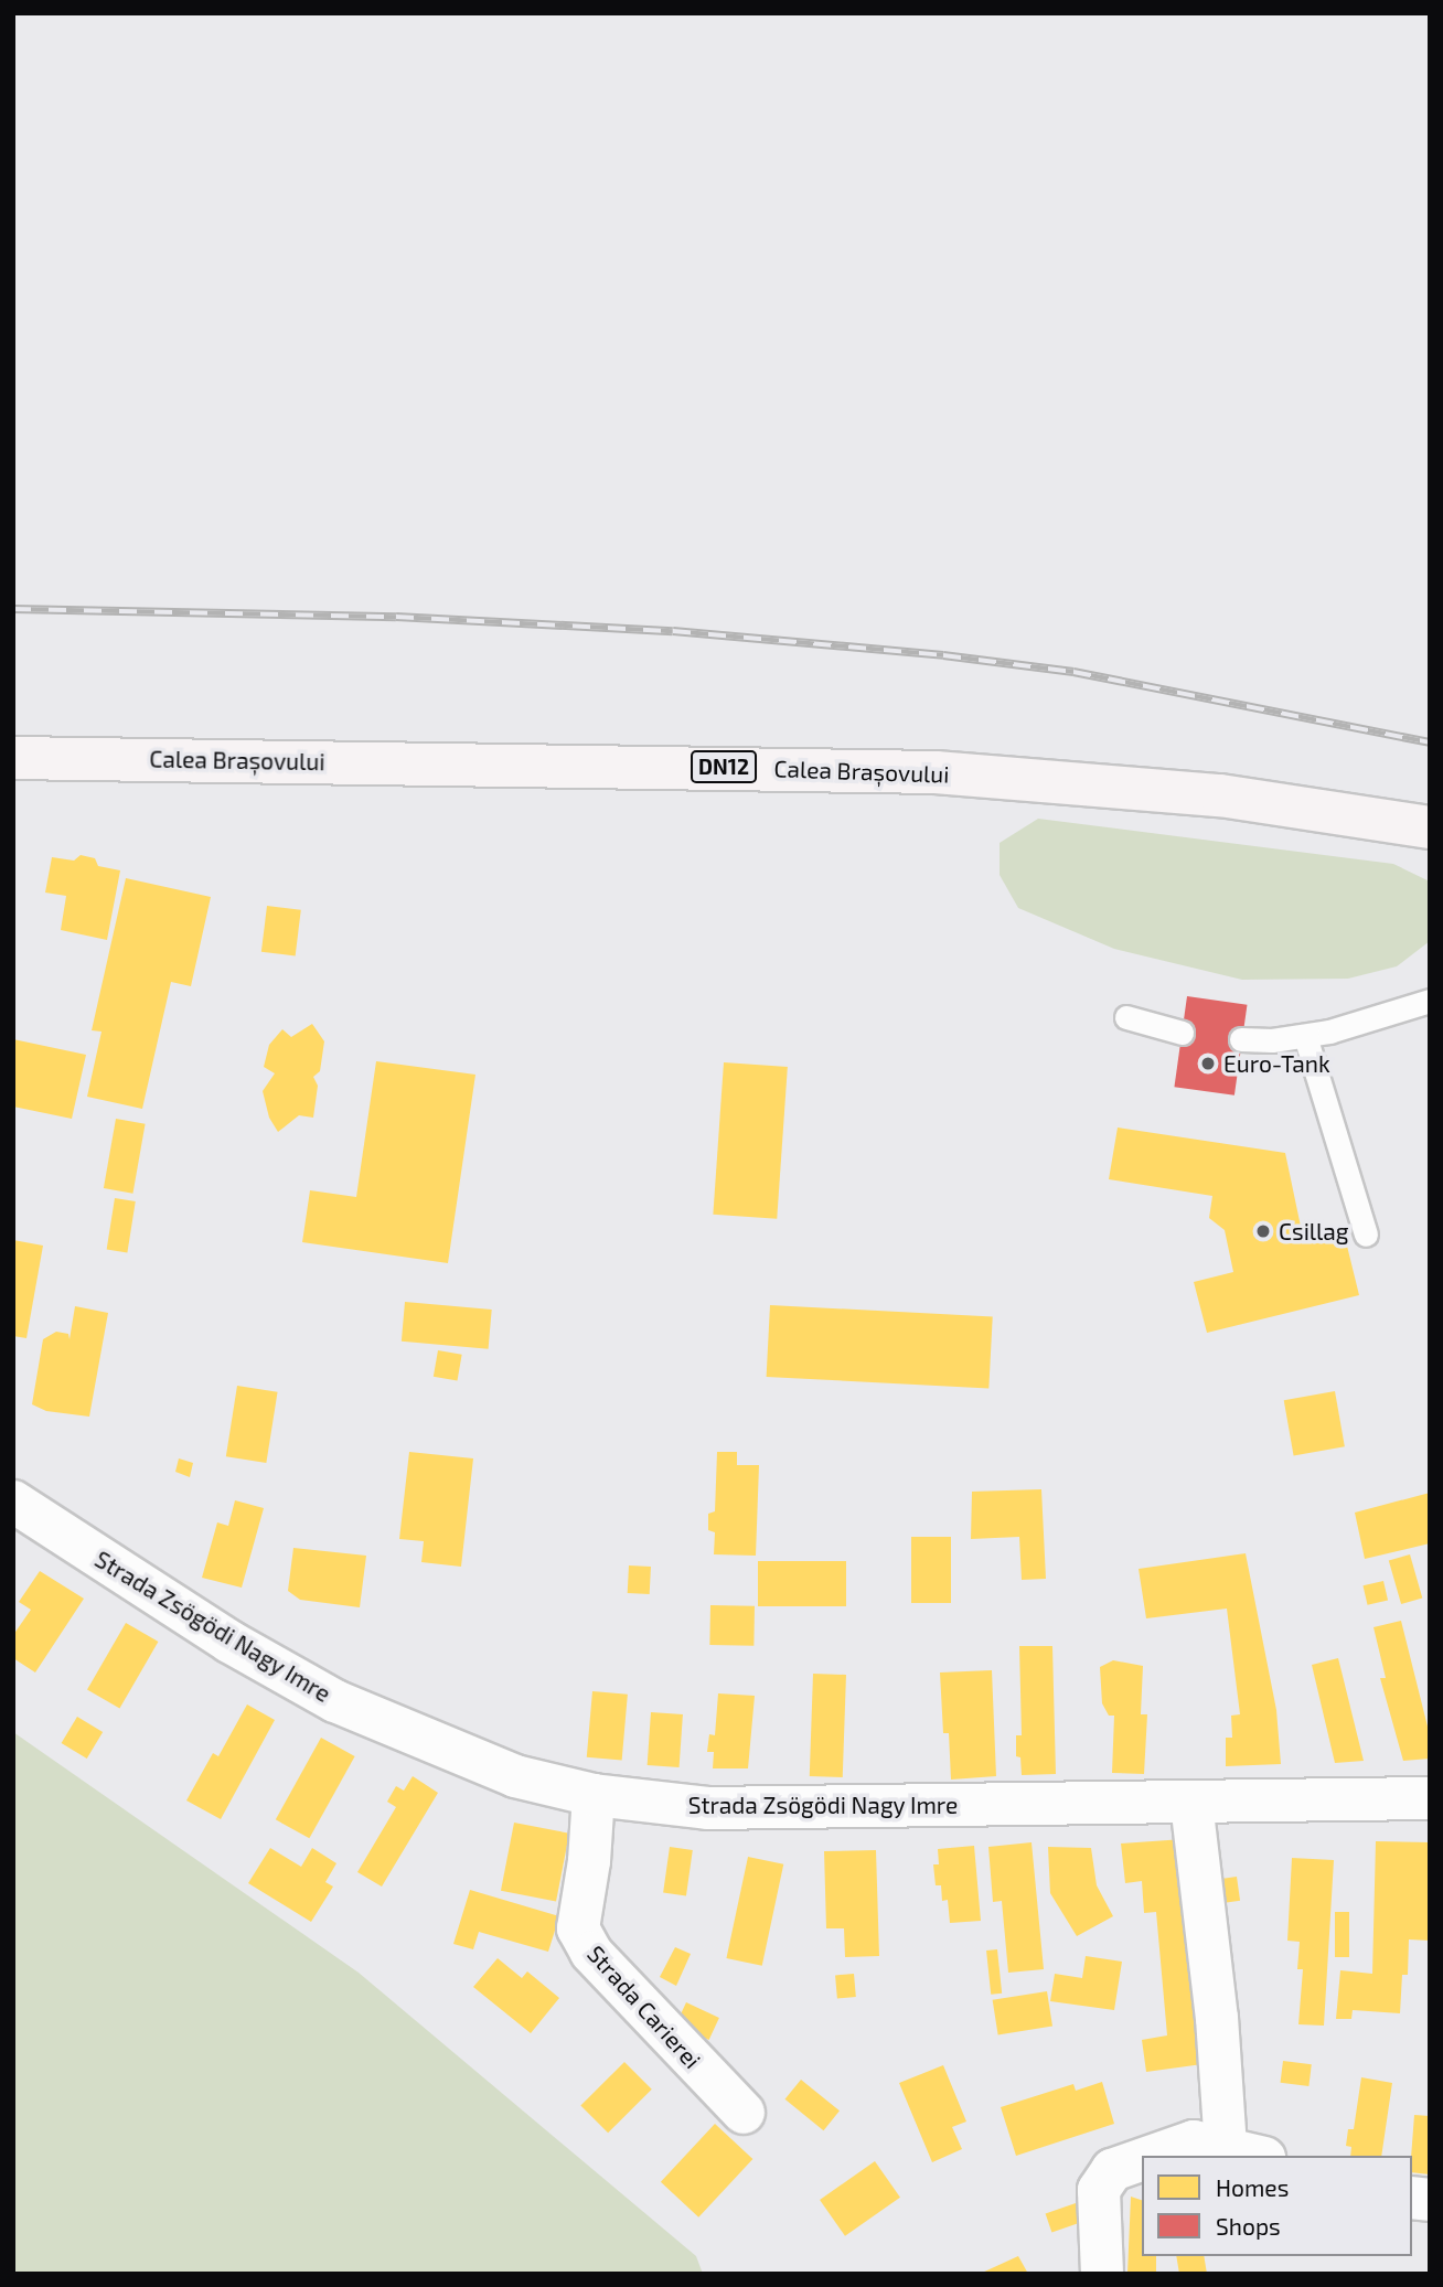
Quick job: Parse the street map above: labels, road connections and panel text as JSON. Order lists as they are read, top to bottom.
{
  "streets": {
    "main road": [
      "Calea Brașovului",
      "DN12",
      "Strada Zsögödi Nagy Imre",
      "Strada Carierei"
    ]
  },
  "crossings": [
    ["Strada Zsögödi Nagy Imre", "Strada Carierei"]
  ],
  "places": ["Euro-Tank", "Csillag"],
  "legend": ["Homes", "Shops"]
}
